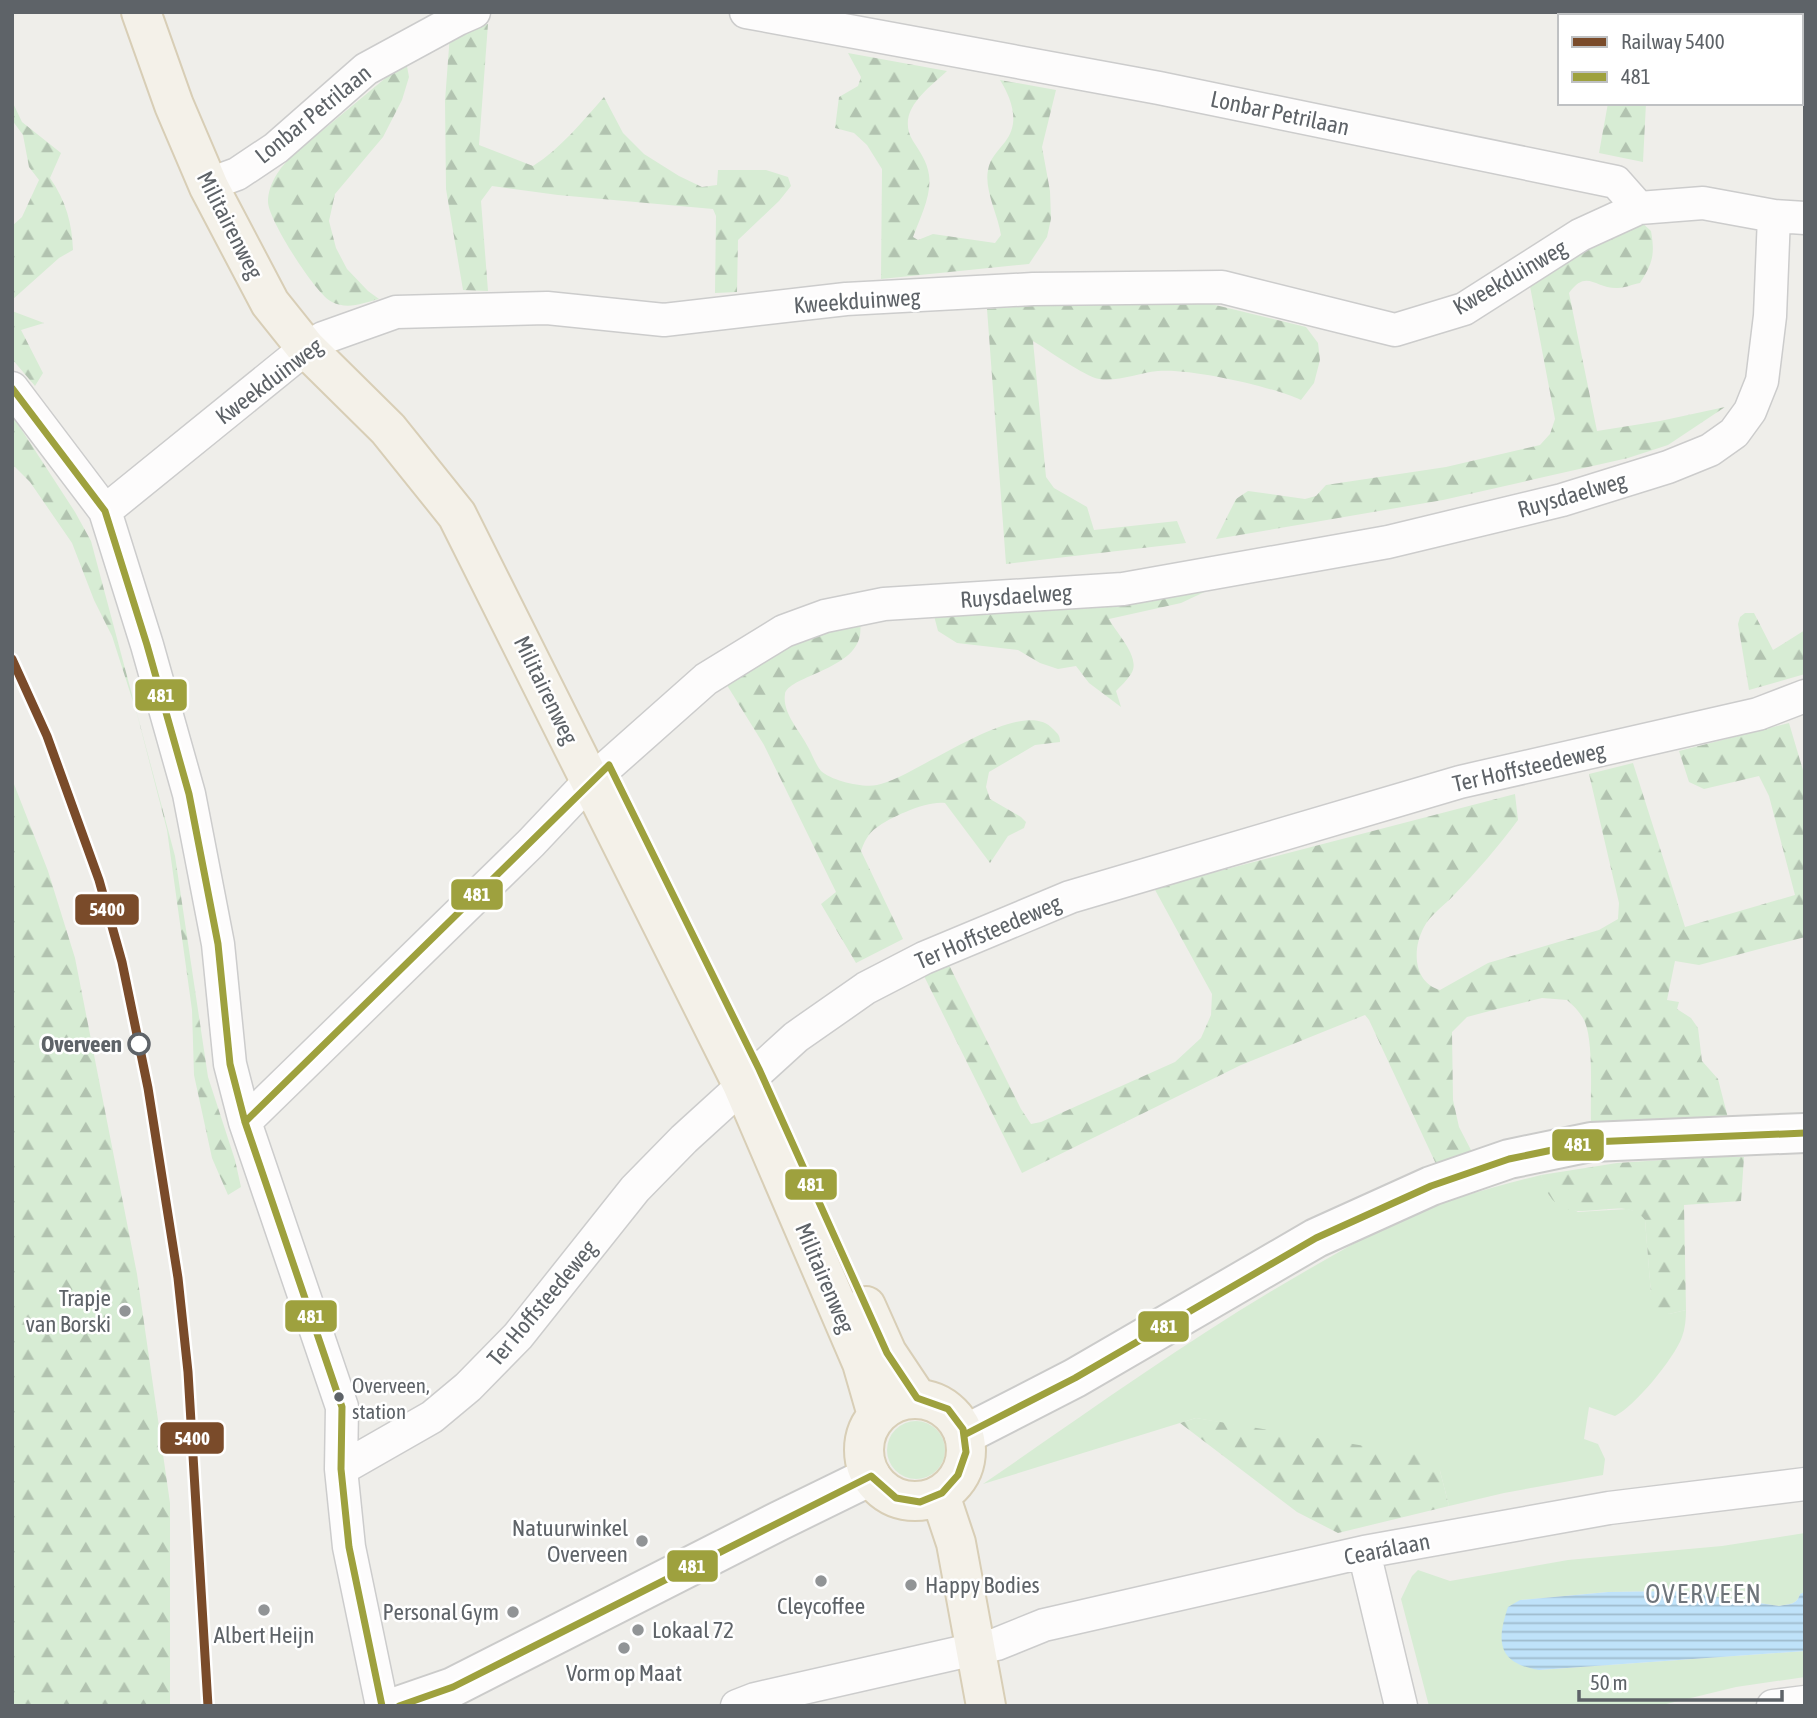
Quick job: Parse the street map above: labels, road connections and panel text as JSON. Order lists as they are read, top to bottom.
{
  "streets": {
    "main road": ["Militairenweg"],
    "street": [
      "Lonbar Petrilaan",
      "Kweekduinweg",
      "Ruysdaelweg",
      "Ter Hoffsteedeweg",
      "Cearálaan"
    ]
  },
  "crossings": [
    ["Lonbar Petrilaan", "Militairenweg"],
    ["Lonbar Petrilaan", "Kweekduinweg"],
    ["Militairenweg", "Kweekduinweg"],
    ["Militairenweg", "Ruysdaelweg"],
    ["Militairenweg", "Ter Hoffsteedeweg"]
  ],
  "districts": ["OVERVEEN"],
  "places": [
    "Overveen",
    "Trapje van Borski",
    "Overveen, station",
    "Natuurwinkel Overveen",
    "Cleycoffee",
    "Happy Bodies",
    "Albert Heijn",
    "Personal Gym",
    "Lokaal 72",
    "Vorm op Maat"
  ],
  "lines": ["transit line 481", "rail line 5400"],
  "legend": ["Railway 5400", "481"],
  "scale_bar": "50 m"
}
